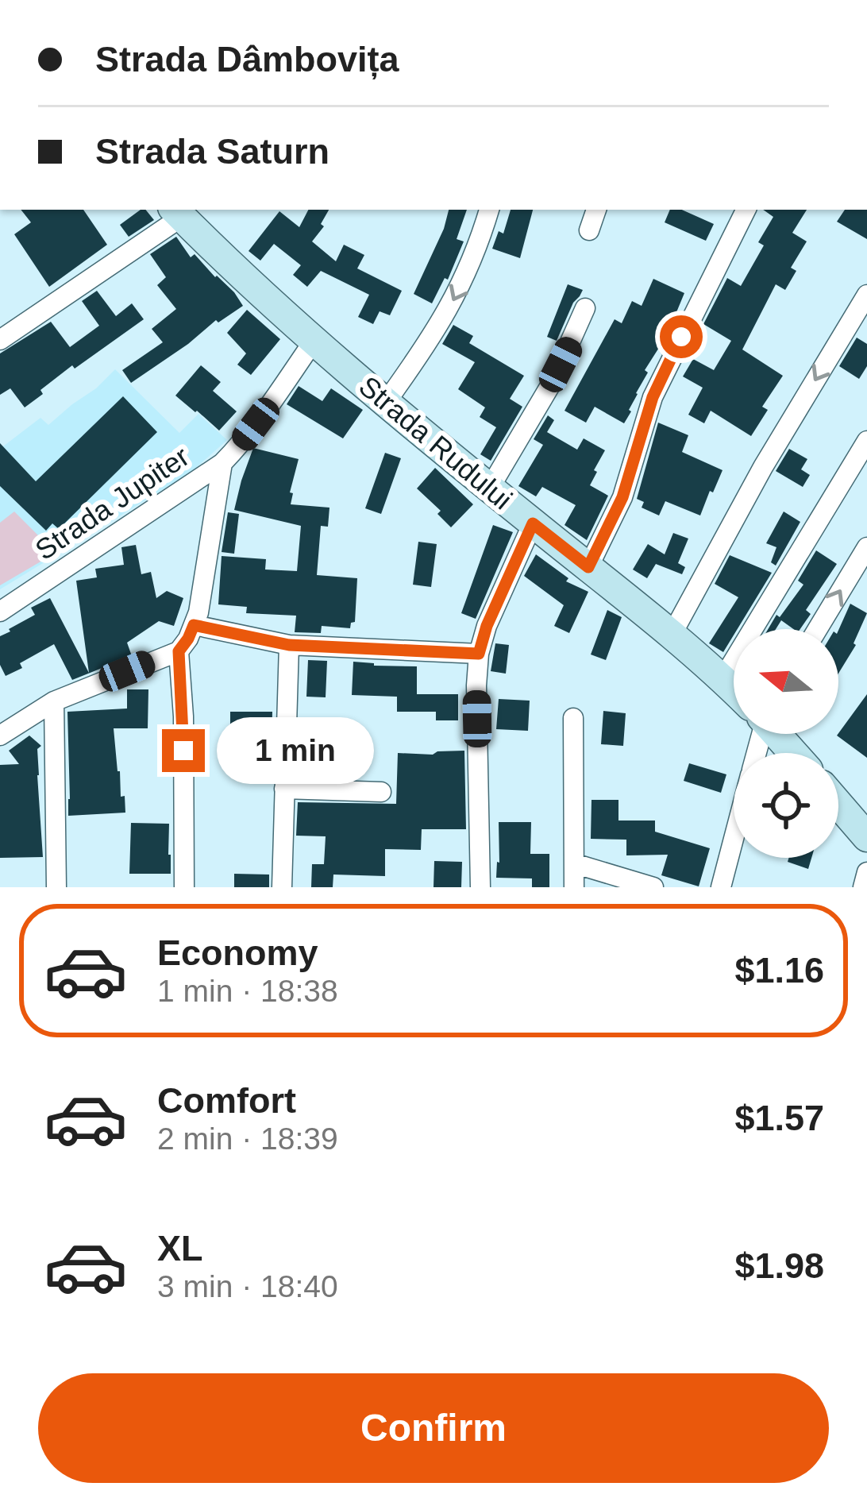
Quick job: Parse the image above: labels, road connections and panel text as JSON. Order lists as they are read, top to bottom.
{
  "streets": {
    "main road": ["Strada Rudului"],
    "street": ["Strada Jupiter"]
  },
  "crossings": [
    ["Strada Rudului", "Strada Jupiter"]
  ],
  "north": "left",
  "page": {
    "banner": ["Strada Dâmbovița", "Strada Saturn"],
    "bubble": "1 min",
    "list": [
      {
        "name": "Economy",
        "note": "1 min · 18:38",
        "value": "$1.16"
      },
      {
        "name": "Comfort",
        "note": "2 min · 18:39",
        "value": "$1.57"
      },
      {
        "name": "XL",
        "note": "3 min · 18:40",
        "value": "$1.98"
      }
    ],
    "buttons": "Confirm"
  }
}
